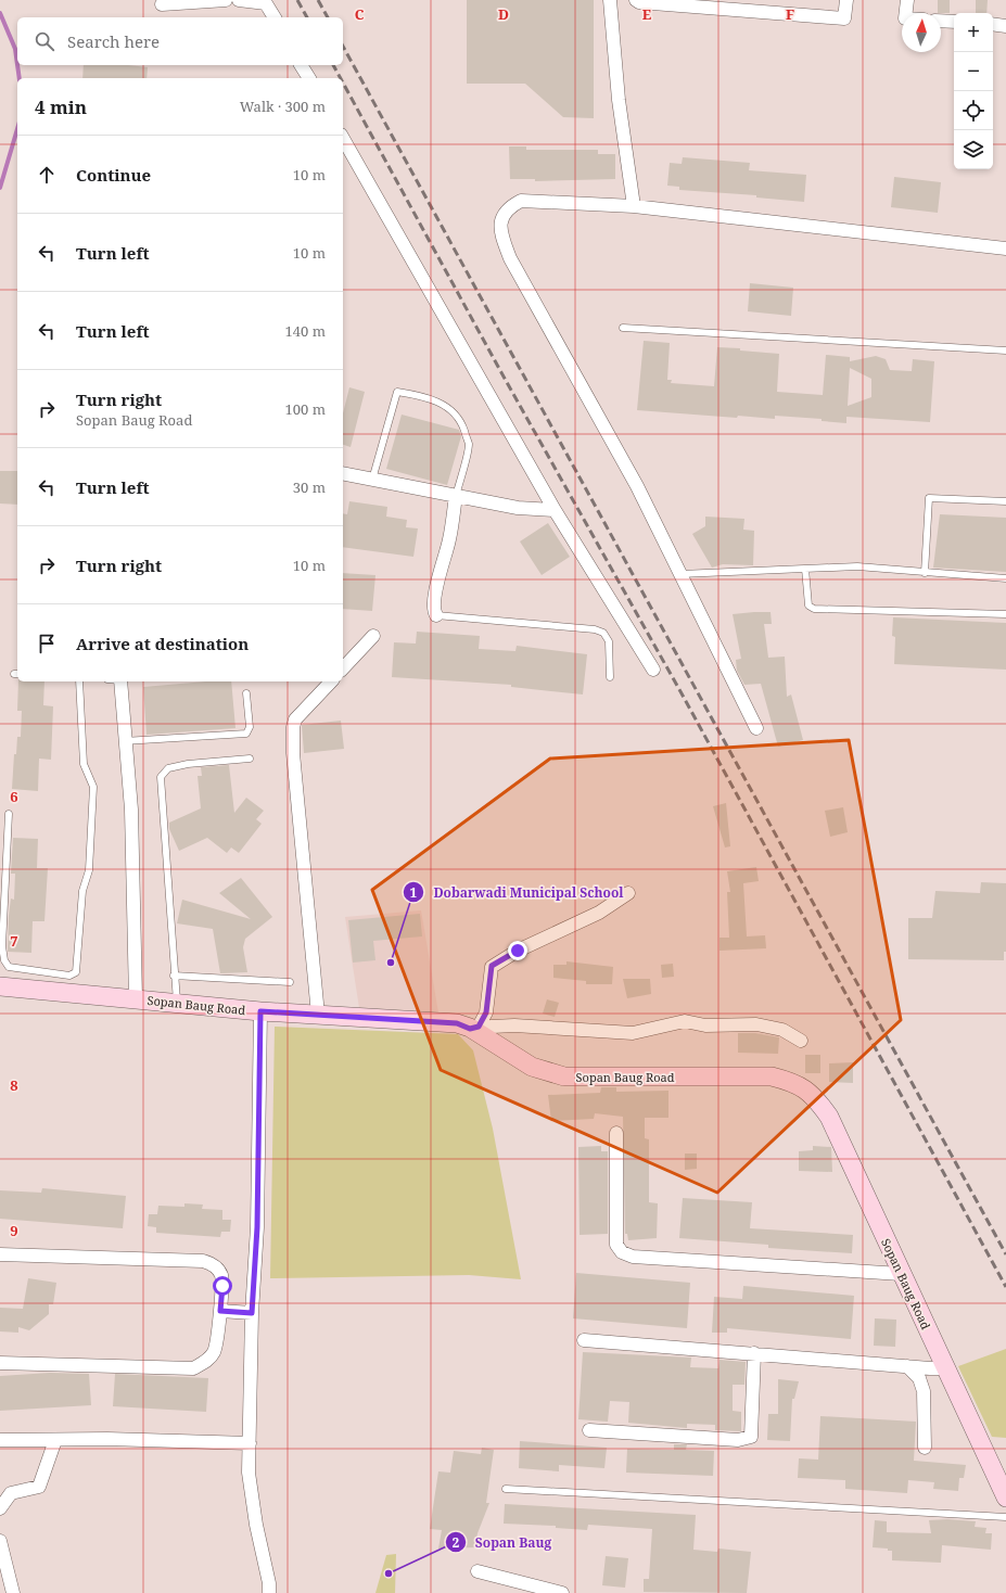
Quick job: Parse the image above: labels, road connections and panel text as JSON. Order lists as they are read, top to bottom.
{
  "streets": {
    "street": ["Sopan Baug Road"]
  },
  "places": ["Dobarwadi Municipal School", "Sopan Baug"],
  "north": "top",
  "page": {
    "map_buttons": ["+", "−"],
    "search": "Search here",
    "heading": ["4 min", "Walk · 300 m"],
    "list": [
      ["Continue", "10 m"],
      ["Turn left", "10 m"],
      ["Turn left", "140 m"],
      ["Turn right", "Sopan Baug Road", "100 m"],
      ["Turn left", "30 m"],
      ["Turn right", "10 m"],
      "Arrive at destination"
    ]
  },
  "grid": {
    "columns": [
      "C",
      "D",
      "E",
      "F"
    ],
    "rows": [
      "6",
      "7",
      "8",
      "9"
    ]
  }
}
